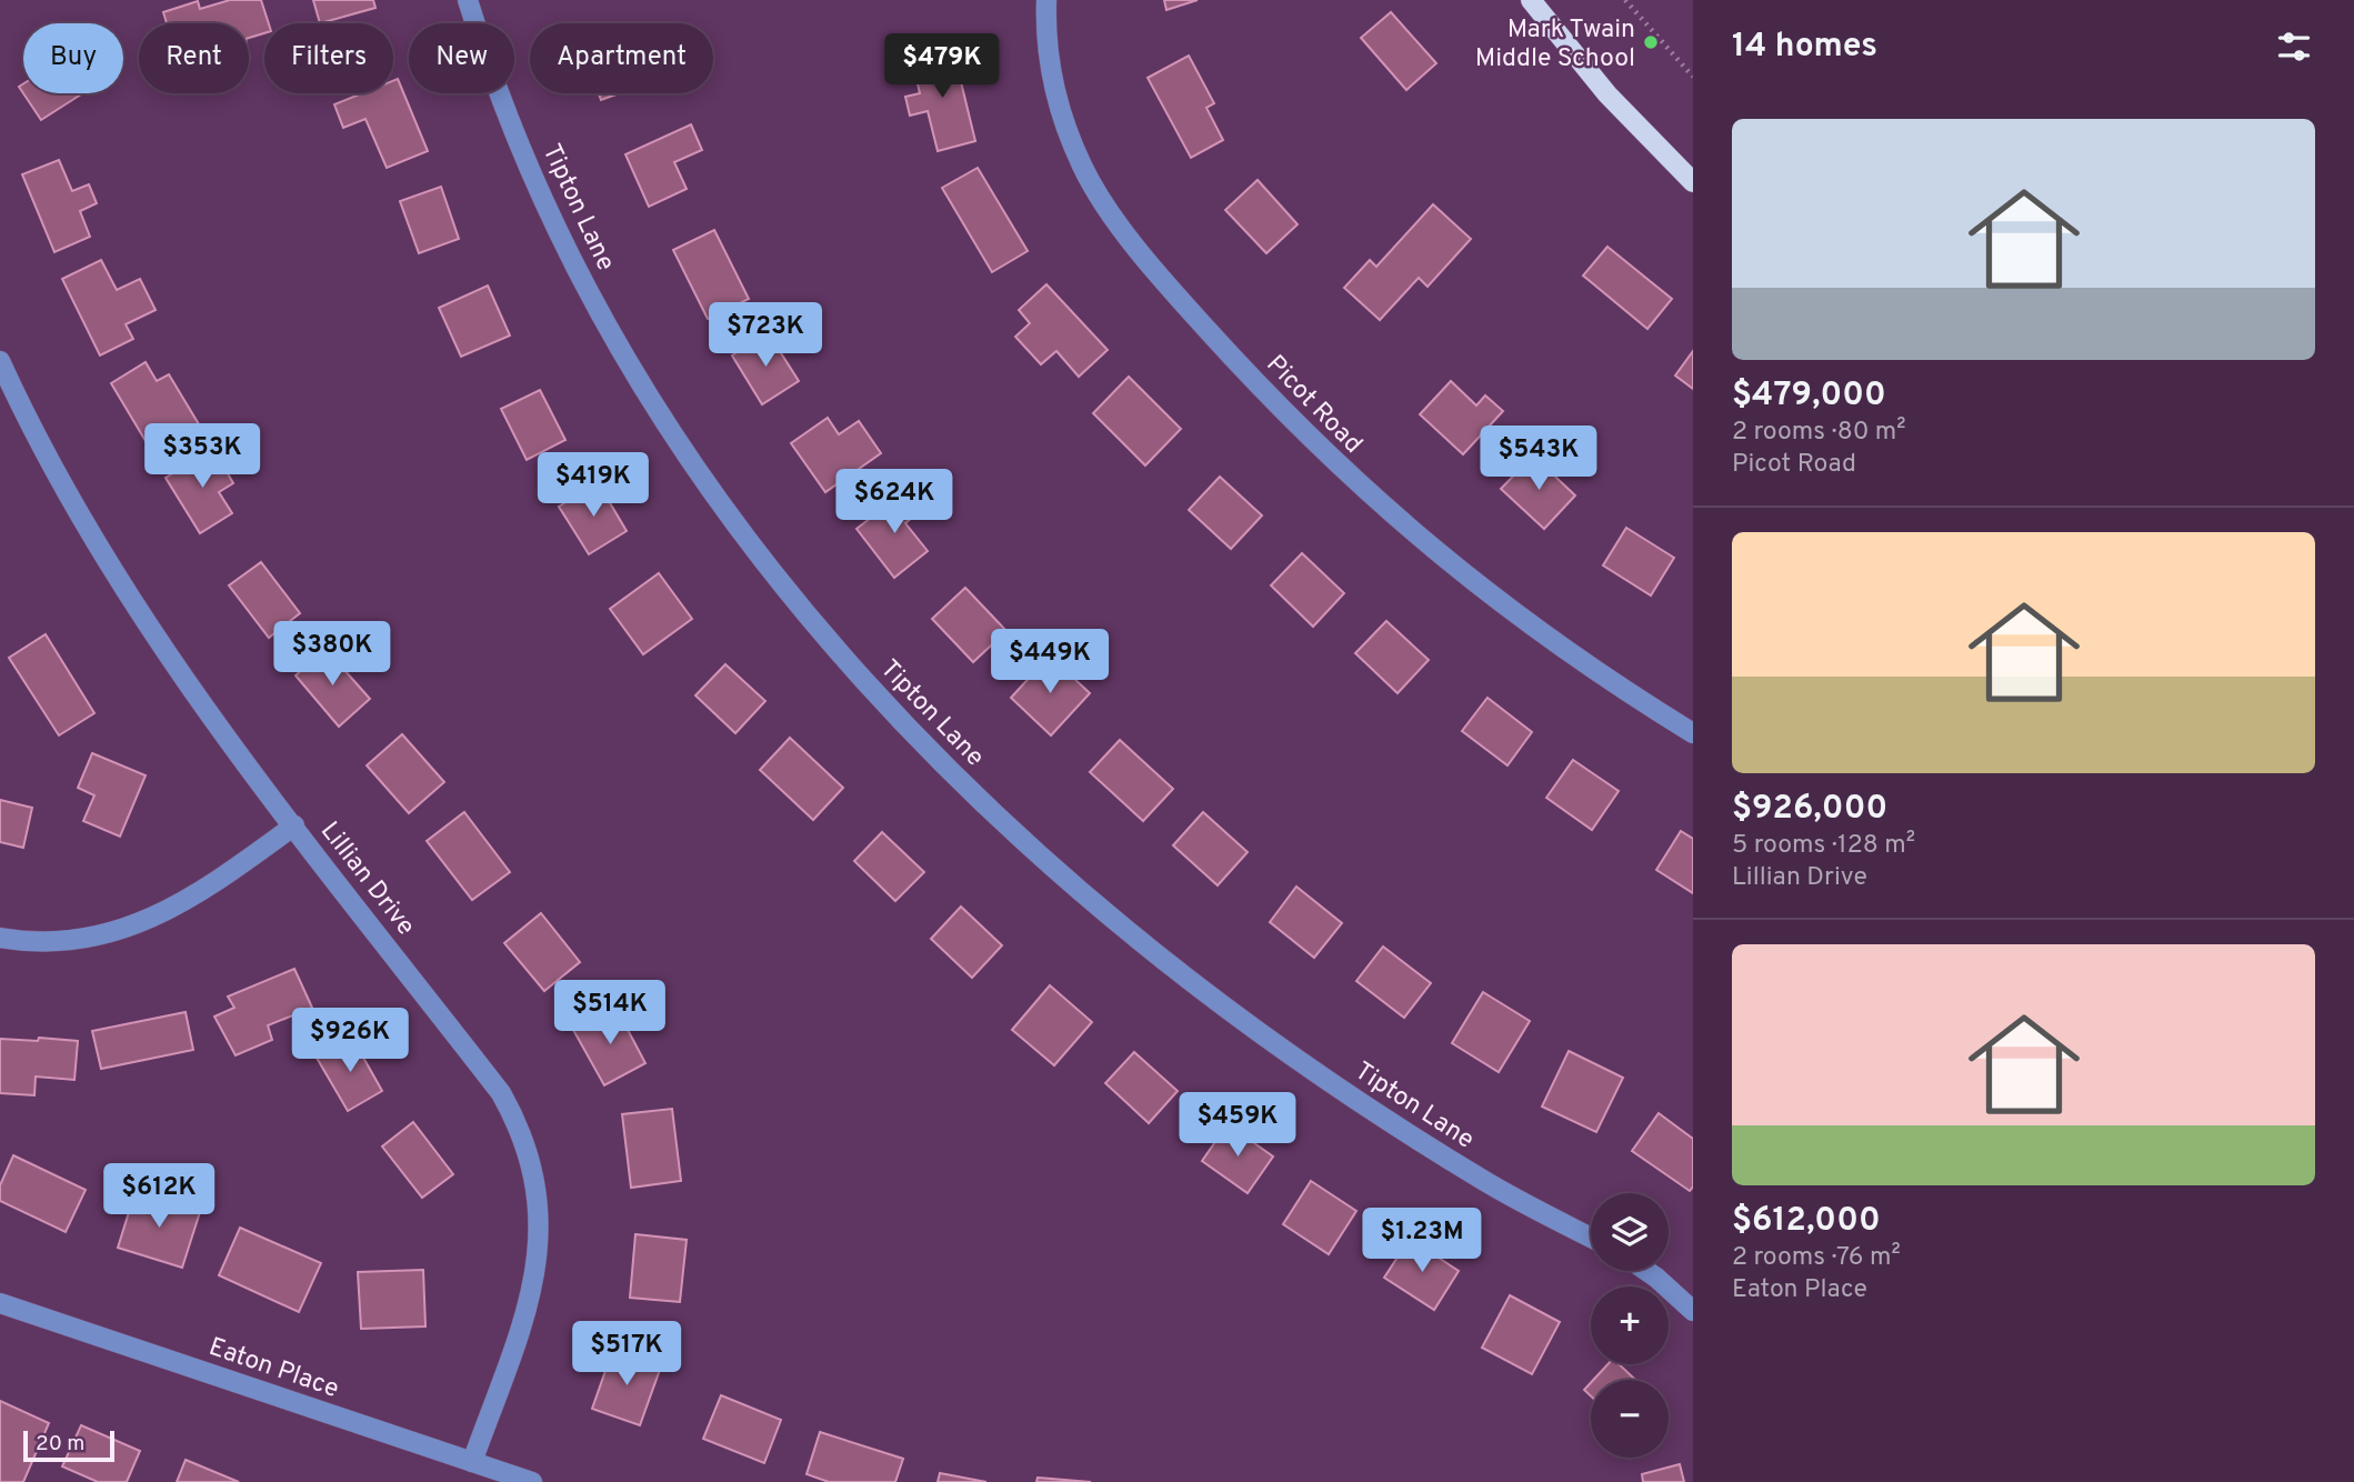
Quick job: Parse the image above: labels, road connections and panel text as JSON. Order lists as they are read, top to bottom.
{
  "streets": {
    "street": [
      "Tipton Lane",
      "Picot Road",
      "Lillian Drive",
      "Eaton Place"
    ]
  },
  "crossings": [
    ["Lillian Drive", "Eaton Place"]
  ],
  "places": ["Mark Twain Middle School"],
  "scale_bar": "20 m",
  "page": {
    "heading": "14 homes",
    "chip": [
      "Buy",
      "Rent",
      "Filters",
      "New",
      "Apartment"
    ],
    "price": [
      "$479K",
      "$723K",
      "$353K",
      "$543K",
      "$419K",
      "$624K",
      "$380K",
      "$449K",
      "$514K",
      "$926K",
      "$459K",
      "$612K",
      "$1.23M",
      "$517K"
    ],
    "list": [
      {
        "name": "$479,000",
        "note": "2 rooms · 80 m² · Picot Road"
      },
      {
        "name": "$926,000",
        "note": "5 rooms · 128 m² · Lillian Drive"
      },
      {
        "name": "$612,000",
        "note": "2 rooms · 76 m² · Eaton Place"
      }
    ],
    "map_buttons": ["+", "−"],
    "scale": "20 m"
  }
}
